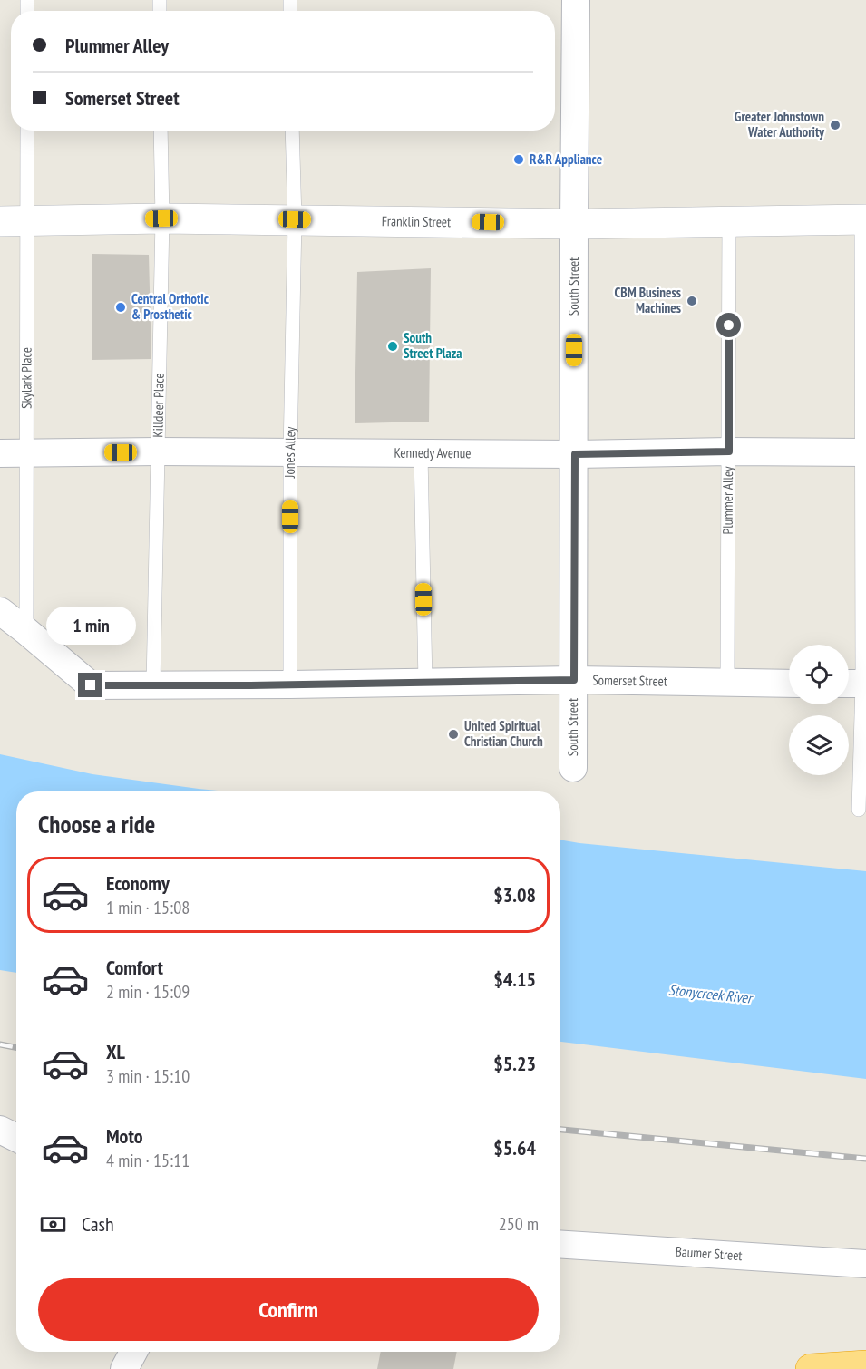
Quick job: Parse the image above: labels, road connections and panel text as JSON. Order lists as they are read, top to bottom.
{
  "streets": {
    "street": [
      "Franklin Street",
      "South Street",
      "Kennedy Avenue",
      "Somerset Street",
      "Baumer Street"
    ],
    "lane": [
      "Skylark Place",
      "Killdeer Place",
      "Jones Alley",
      "Plummer Alley"
    ]
  },
  "crossings": [
    ["Franklin Street", "South Street"],
    ["Franklin Street", "Skylark Place"],
    ["Franklin Street", "Killdeer Place"],
    ["Franklin Street", "Jones Alley"],
    ["Franklin Street", "Plummer Alley"],
    ["South Street", "Kennedy Avenue"],
    ["South Street", "Somerset Street"],
    ["Skylark Place", "Kennedy Avenue"],
    ["Skylark Place", "Somerset Street"],
    ["Killdeer Place", "Kennedy Avenue"],
    ["Killdeer Place", "Somerset Street"],
    ["Jones Alley", "Kennedy Avenue"],
    ["Jones Alley", "Somerset Street"],
    ["Kennedy Avenue", "Plummer Alley"],
    ["Plummer Alley", "Somerset Street"]
  ],
  "water": ["Stonycreek River"],
  "places": [
    "Greater Johnstown Water Authority",
    "R&R Appliance",
    "CBM Business Machines",
    "Central Orthotic & Prosthetic",
    "South Street Plaza",
    "United Spiritual Christian Church"
  ],
  "page": {
    "banner": ["Plummer Alley", "Somerset Street"],
    "bubble": "1 min",
    "heading": "Choose a ride",
    "list": [
      {
        "name": "Economy",
        "note": "1 min · 15:08",
        "value": "$3.08"
      },
      {
        "name": "Comfort",
        "note": "2 min · 15:09",
        "value": "$4.15"
      },
      {
        "name": "XL",
        "note": "3 min · 15:10",
        "value": "$5.23"
      },
      {
        "name": "Moto",
        "note": "4 min · 15:11",
        "value": "$5.64"
      }
    ],
    "pay": ["Cash", "250 m"],
    "buttons": "Confirm"
  }
}
